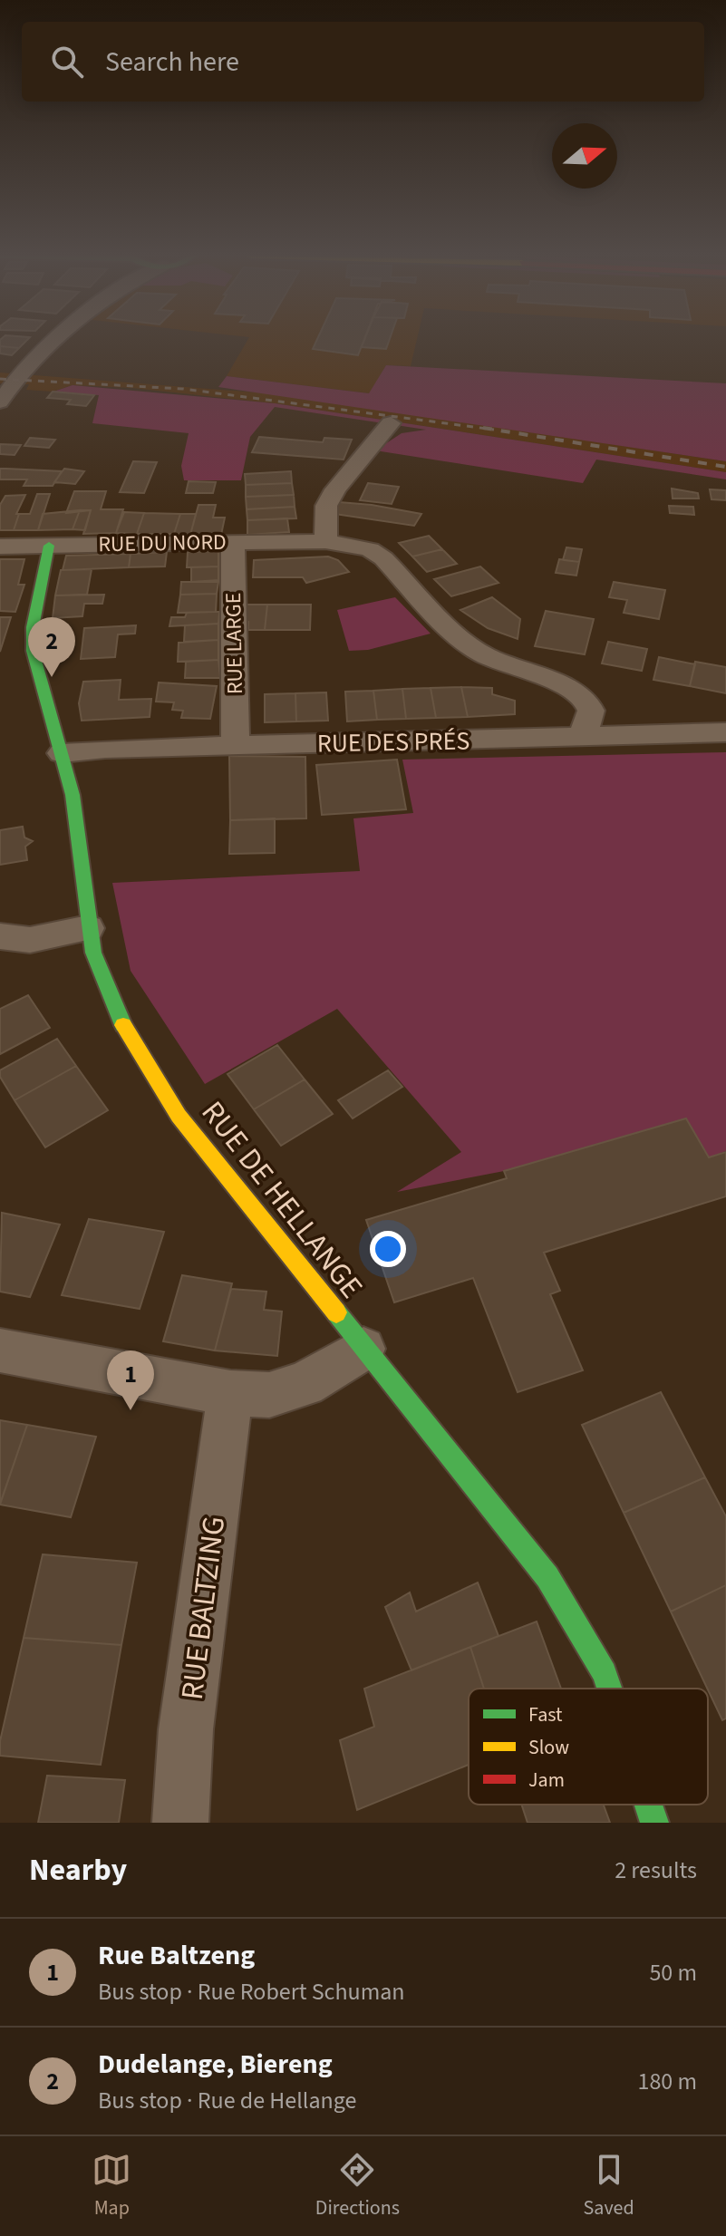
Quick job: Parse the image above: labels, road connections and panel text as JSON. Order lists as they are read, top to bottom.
{
  "streets": {
    "street": [
      "RUE DU NORD",
      "RUE LARGE",
      "RUE DES PRÉS",
      "RUE DE HELLANGE",
      "RUE BALTZING"
    ]
  },
  "crossings": [
    ["RUE DU NORD", "RUE LARGE"],
    ["RUE DU NORD", "RUE DES PRÉS"],
    ["RUE DU NORD", "RUE DE HELLANGE"],
    ["RUE LARGE", "RUE DES PRÉS"],
    ["RUE DES PRÉS", "RUE DE HELLANGE"]
  ],
  "legend": ["Fast", "Slow", "Jam"],
  "north": "right",
  "page": {
    "search": "Search here",
    "pins": ["2", "1"],
    "heading": ["Nearby", "2 results"],
    "list": [
      {
        "mark": "1",
        "name": "Rue Baltzeng",
        "note": "Bus stop · Rue Robert Schuman",
        "value": "50 m"
      },
      {
        "mark": "2",
        "name": "Dudelange, Biereng",
        "note": "Bus stop · Rue de Hellange",
        "value": "180 m"
      }
    ],
    "nav": ["Map", "Directions", "Saved"]
  }
}
